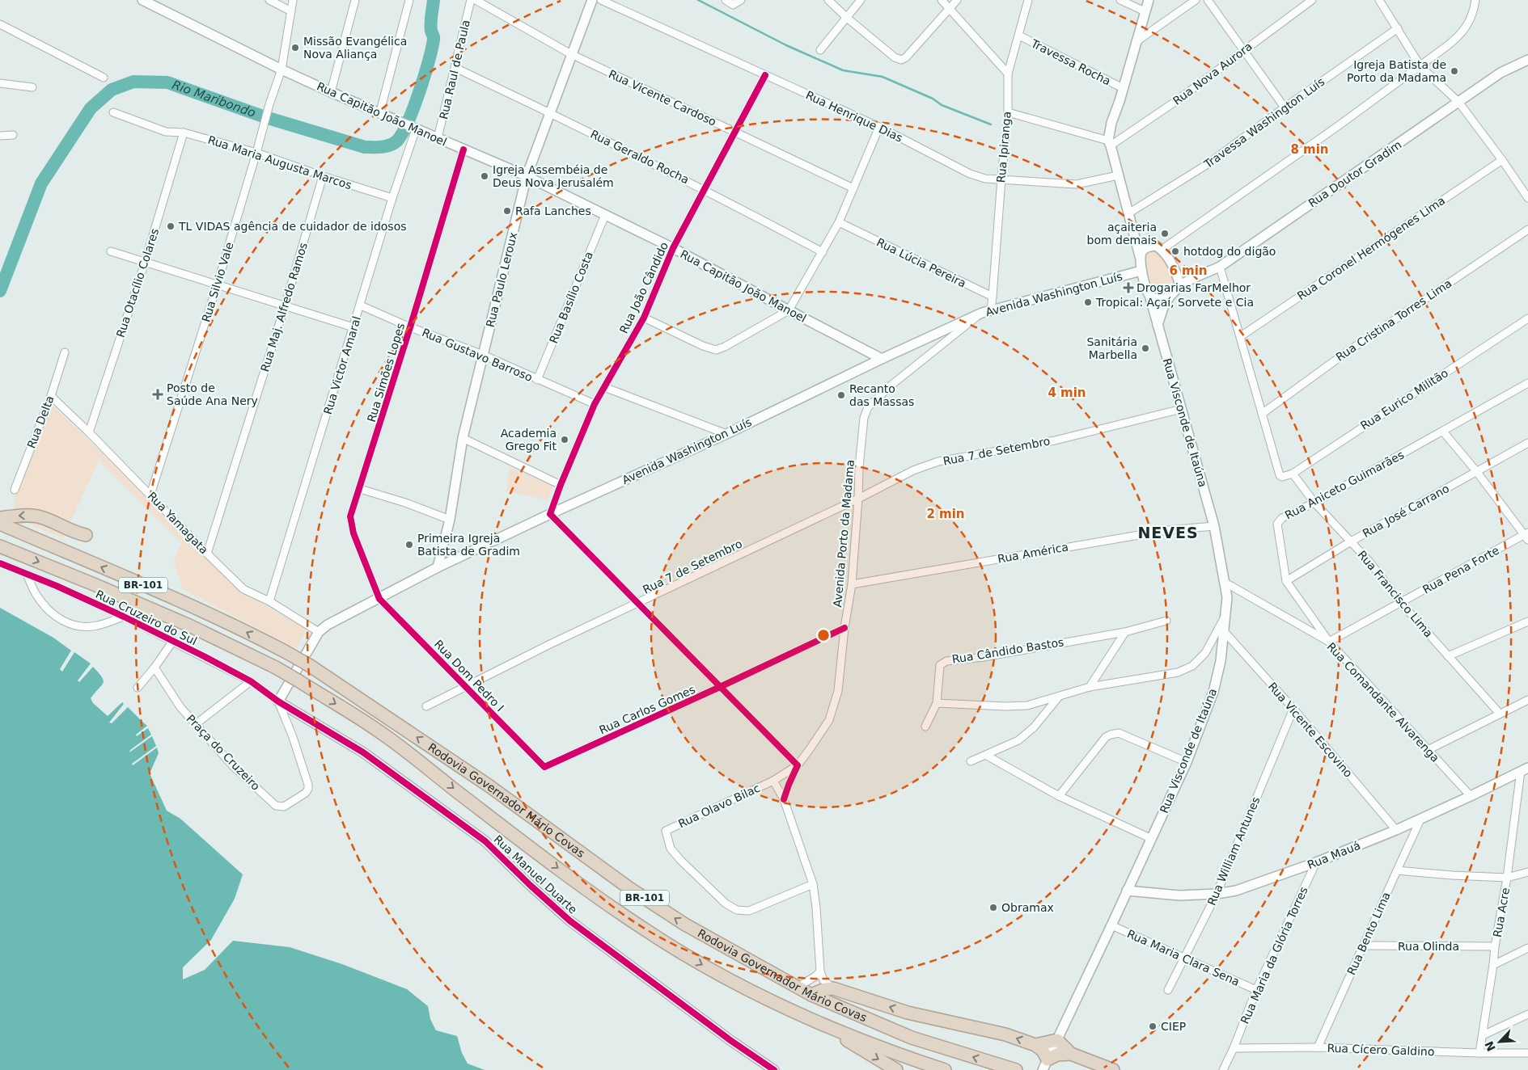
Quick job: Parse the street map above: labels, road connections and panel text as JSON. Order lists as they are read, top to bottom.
{
  "streets": {
    "highway": ["BR-101", "Rodovia Governador Mário Covas"],
    "street": [
      "Travessa Rocha",
      "Rua Raul de Paula",
      "Rua Nova Aurora",
      "Rua Vicente Cardoso",
      "Rua Capitão João Manoel",
      "Rua Henrique Dias",
      "Travessa Washington Luís",
      "Rua Ipiranga",
      "Rua Geraldo Rocha",
      "Rua Maria Augusta Marcos",
      "Rua Doutor Gradim",
      "Rua Coronel Hermógenes Lima",
      "Rua Lúcia Pereira",
      "Rua Paulo Leroux",
      "Rua Silvio Vale",
      "Rua Otacílio Colares",
      "Rua João Cândido",
      "Avenida Washington Luís",
      "Rua Basílio Costa",
      "Rua Maj. Alfredo Ramos",
      "Rua Cristina Torres Lima",
      "Rua Gustavo Barroso",
      "Rua Victor Amaral",
      "Rua Simões Lopes",
      "Rua Eurico Militão",
      "Rua Delta",
      "Rua Visconde de Itaúna",
      "Rua 7 de Setembro",
      "Rua Aniceto Guimarães",
      "Rua José Carrano",
      "Rua Yamagata",
      "Avenida Porto da Madama",
      "Rua América",
      "Rua Pena Forte",
      "Rua Francisco Lima",
      "Rua Cruzeiro do Sul",
      "Rua Cândido Bastos",
      "Rua Dom Pedro I",
      "Rua Comandante Alvarenga",
      "Rua Carlos Gomes",
      "Rua Vicente Escovino",
      "Praça do Cruzeiro",
      "Rua Olavo Bilac",
      "Rua William Antunes",
      "Rua Mauá",
      "Rua Manuel Duarte",
      "Rua Acre",
      "Rua Bento Lima",
      "Rua Olinda",
      "Rua Maria da Glória Torres",
      "Rua Maria Clara Sena",
      "Rua Cícero Galdino"
    ]
  },
  "crossings": [
    ["Travessa Rocha", "Rua Ipiranga"],
    ["Rua Raul de Paula", "Rua Capitão João Manoel"],
    ["Rua Raul de Paula", "Rua Geraldo Rocha"],
    ["Rua Vicente Cardoso", "Rua Paulo Leroux"],
    ["Rua Vicente Cardoso", "Rua João Cândido"],
    ["Rua Capitão João Manoel", "Rua Paulo Leroux"],
    ["Rua Capitão João Manoel", "Rua Silvio Vale"],
    ["Rua Capitão João Manoel", "Rua João Cândido"],
    ["Rua Capitão João Manoel", "Avenida Washington Luís"],
    ["Rua Capitão João Manoel", "Rua Basílio Costa"],
    ["Rua Capitão João Manoel", "Rua Victor Amaral"],
    ["Rua Capitão João Manoel", "Rua Simões Lopes"],
    ["Rua Henrique Dias", "Rua Ipiranga"],
    ["Rua Henrique Dias", "Rua João Cândido"],
    ["Rua Ipiranga", "Rua Lúcia Pereira"],
    ["Rua Geraldo Rocha", "Rua Paulo Leroux"],
    ["Rua Geraldo Rocha", "Rua João Cândido"],
    ["Rua Maria Augusta Marcos", "Rua Silvio Vale"],
    ["Rua Maria Augusta Marcos", "Rua Otacílio Colares"],
    ["Rua Maria Augusta Marcos", "Rua Maj. Alfredo Ramos"],
    ["Rua Maria Augusta Marcos", "Rua Victor Amaral"],
    ["Rua Paulo Leroux", "Avenida Washington Luís"],
    ["Rua Paulo Leroux", "Rua Gustavo Barroso"],
    ["Rua Silvio Vale", "Rua Yamagata"],
    ["Rua Otacílio Colares", "Rua Yamagata"],
    ["Rua João Cândido", "Avenida Washington Luís"],
    ["Rua João Cândido", "Rua Gustavo Barroso"],
    ["Avenida Washington Luís", "Rua Simões Lopes"],
    ["Avenida Washington Luís", "Rua Visconde de Itaúna"],
    ["Avenida Washington Luís", "Rua Yamagata"],
    ["Avenida Washington Luís", "Avenida Porto da Madama"],
    ["Avenida Washington Luís", "Rua Cruzeiro do Sul"],
    ["Avenida Washington Luís", "Rua Dom Pedro I"],
    ["Avenida Washington Luís", "Praça do Cruzeiro"],
    ["Avenida Washington Luís", "Rua Manuel Duarte"],
    ["Rua Basílio Costa", "Rua Gustavo Barroso"],
    ["Rua Maj. Alfredo Ramos", "Rua Yamagata"],
    ["Rua Cristina Torres Lima", "Rua Eurico Militão"],
    ["Rua Gustavo Barroso", "Rua Victor Amaral"],
    ["Rua Gustavo Barroso", "Rua Simões Lopes"],
    ["Rua Victor Amaral", "Rua Yamagata"],
    ["Rua Simões Lopes", "Rua Dom Pedro I"],
    ["Rua Eurico Militão", "Rua Francisco Lima"],
    ["Rua Delta", "Rua Yamagata"],
    ["Rua Visconde de Itaúna", "Rua 7 de Setembro"],
    ["Rua Visconde de Itaúna", "Rua América"],
    ["Rua Visconde de Itaúna", "Rua Comandante Alvarenga"],
    ["Rua Visconde de Itaúna", "Rua Vicente Escovino"],
    ["Rua Visconde de Itaúna", "Rua Mauá"],
    ["Rua Visconde de Itaúna", "Rua Maria Clara Sena"],
    ["Rua 7 de Setembro", "Avenida Porto da Madama"],
    ["Rua 7 de Setembro", "Rua Dom Pedro I"],
    ["Rua Aniceto Guimarães", "Rua José Carrano"],
    ["Rua Aniceto Guimarães", "Rua Pena Forte"],
    ["Rua Aniceto Guimarães", "Rua Francisco Lima"],
    ["Rua Aniceto Guimarães", "Rua Comandante Alvarenga"],
    ["Rua José Carrano", "Rua Francisco Lima"],
    ["Avenida Porto da Madama", "Rua América"],
    ["Avenida Porto da Madama", "Rua Carlos Gomes"],
    ["Avenida Porto da Madama", "Rua Olavo Bilac"],
    ["Rua Pena Forte", "Rua Francisco Lima"],
    ["Rua Pena Forte", "Rua Comandante Alvarenga"],
    ["Rua Cruzeiro do Sul", "Praça do Cruzeiro"],
    ["Rua Cruzeiro do Sul", "Rua Manuel Duarte"],
    ["Rua Dom Pedro I", "Rua Carlos Gomes"],
    ["Rua Comandante Alvarenga", "Rua Mauá"],
    ["Rua Vicente Escovino", "Rua William Antunes"],
    ["Rua Vicente Escovino", "Rua Mauá"],
    ["Praça do Cruzeiro", "Rua Manuel Duarte"],
    ["Rua William Antunes", "Rua Mauá"],
    ["Rua William Antunes", "Rua Maria Clara Sena"],
    ["Rua Mauá", "Rua Acre"],
    ["Rua Mauá", "Rua Bento Lima"],
    ["Rua Mauá", "Rua Maria da Glória Torres"],
    ["Rua Acre", "Rua Olinda"],
    ["Rua Acre", "Rua Cícero Galdino"],
    ["Rua Bento Lima", "Rua Olinda"],
    ["Rua Bento Lima", "Rua Cícero Galdino"],
    ["Rua Maria da Glória Torres", "Rua Maria Clara Sena"],
    ["Rua Maria da Glória Torres", "Rua Cícero Galdino"]
  ],
  "districts": ["NEVES"],
  "water": ["Rio Maribondo"],
  "places": {
    "other": [
      "Missão Evangélica Nova Aliança",
      "Igreja Batista de Porto da Madama",
      "Igreja Assembéia de Deus Nova Jerusalém",
      "Rafa Lanches",
      "TL VIDAS agência de cuidador de idosos",
      "açaiteria bom demais",
      "hotdog do digão",
      "Tropical: Açaí, Sorvete e Cia",
      "Sanitária Marbella",
      "Recanto das Massas",
      "Academia Grego Fit",
      "Primeira Igreja Batista de Gradim",
      "Obramax",
      "CIEP"
    ],
    "health": ["Drogarias FarMelhor", "Posto de Saúde Ana Nery"]
  },
  "north": "bottom left",
  "rings": [
    "8 min",
    "6 min",
    "4 min",
    "2 min"
  ]
}
